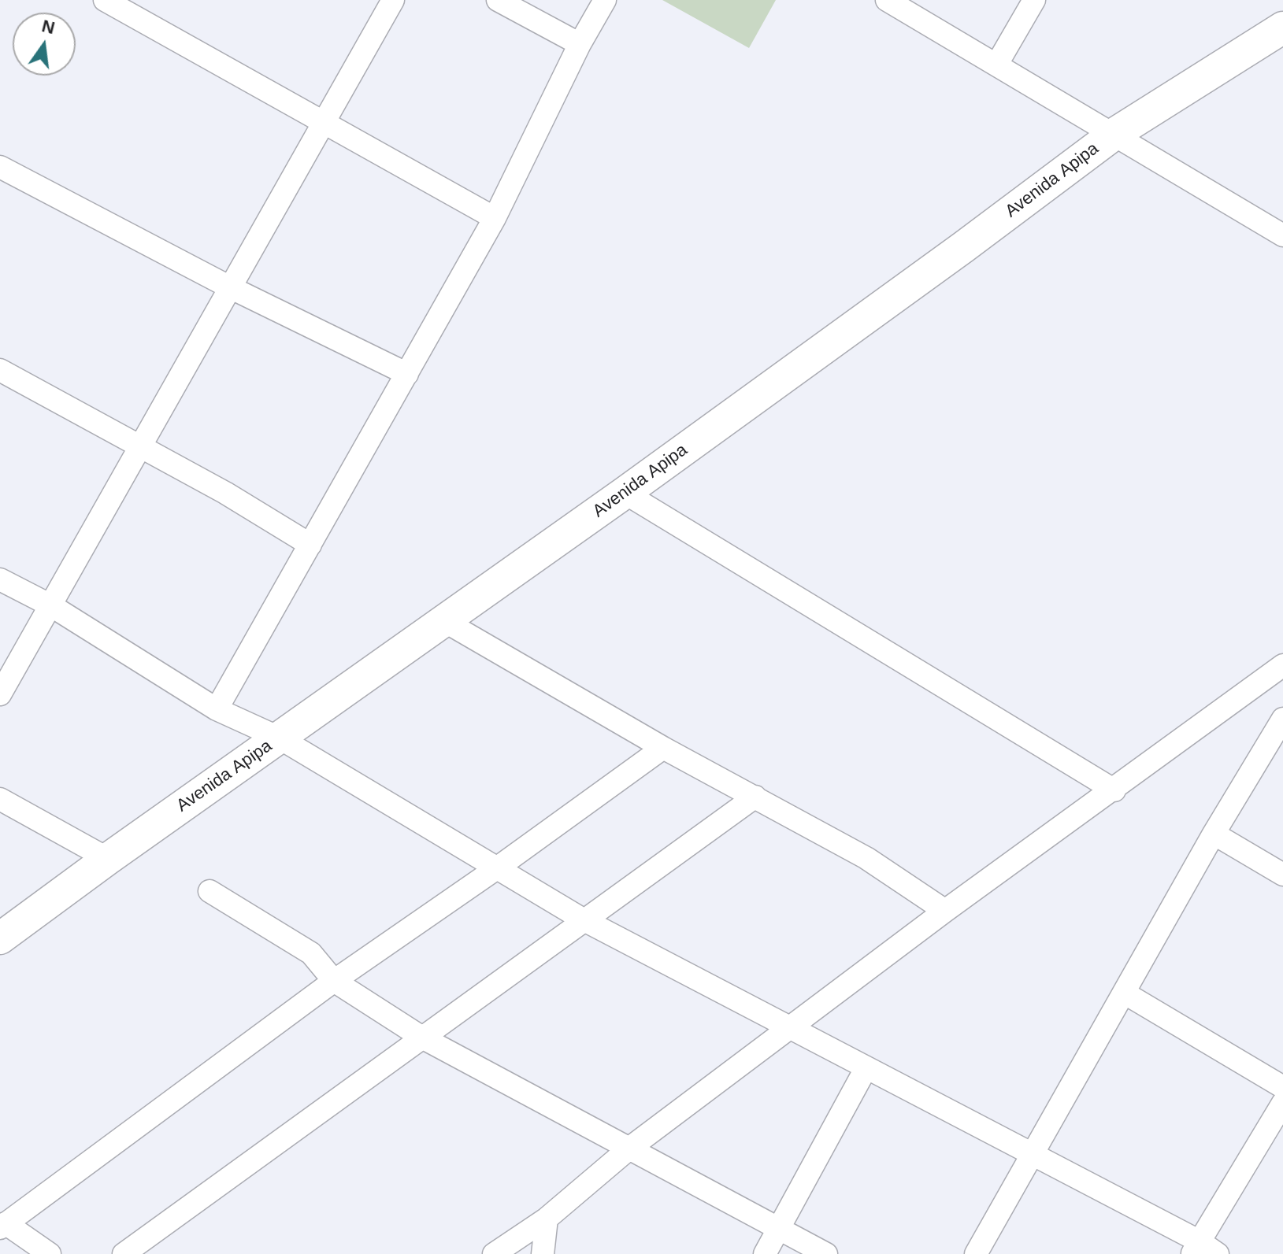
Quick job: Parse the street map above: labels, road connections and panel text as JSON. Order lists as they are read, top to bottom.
{
  "streets": {
    "street": ["Avenida Apipa"]
  },
  "north": "top"
}
